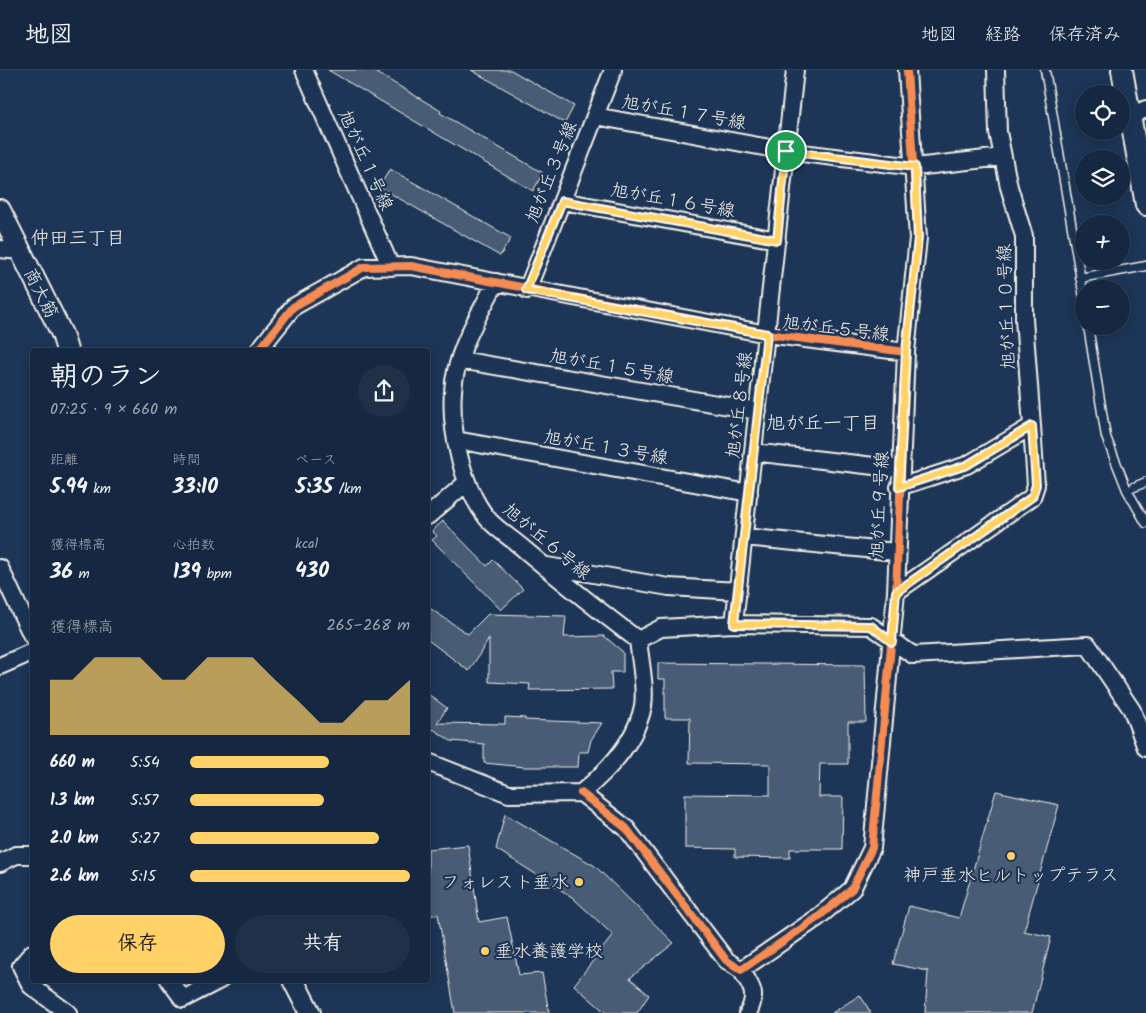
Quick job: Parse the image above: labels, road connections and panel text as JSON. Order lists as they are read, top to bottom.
{
  "streets": {
    "street": [
      "旭が丘１７号線",
      "旭が丘１号線",
      "旭が丘３号線",
      "旭が丘１６号線",
      "商大筋",
      "旭が丘１０号線",
      "旭が丘５号線",
      "旭が丘１５号線",
      "旭が丘８号線",
      "旭が丘１３号線",
      "旭が丘９号線",
      "旭が丘６号線"
    ]
  },
  "crossings": [
    ["旭が丘１７号線", "旭が丘３号線"],
    ["旭が丘１７号線", "旭が丘１０号線"],
    ["旭が丘１７号線", "旭が丘８号線"],
    ["旭が丘１７号線", "旭が丘９号線"],
    ["旭が丘１号線", "旭が丘５号線"],
    ["旭が丘３号線", "旭が丘１６号線"],
    ["旭が丘３号線", "旭が丘５号線"],
    ["旭が丘１６号線", "旭が丘８号線"],
    ["旭が丘１０号線", "旭が丘９号線"],
    ["旭が丘５号線", "旭が丘８号線"],
    ["旭が丘５号線", "旭が丘９号線"],
    ["旭が丘５号線", "旭が丘６号線"],
    ["旭が丘１５号線", "旭が丘８号線"],
    ["旭が丘１５号線", "旭が丘６号線"],
    ["旭が丘８号線", "旭が丘１３号線"],
    ["旭が丘１３号線", "旭が丘６号線"]
  ],
  "districts": ["仲田三丁目", "旭が丘一丁目"],
  "places": ["神戸垂水ヒルトップテラス", "フォレスト垂水", "垂水養護学校"],
  "page": {
    "header": "地図",
    "nav": ["地図", "経路", "保存済み"],
    "map_buttons": ["+", "−"],
    "heading": ["朝のラン", "07:25 · 9 × 660 m"],
    "stats": [
      ["距離", "5.94 km"],
      ["時間", "33:10"],
      ["ペース", "5:35 /km"],
      ["獲得標高", "36 m"],
      ["心拍数", "139 bpm"],
      ["kcal", "430"]
    ],
    "chart": ["獲得標高", "265–268 m"],
    "list": [
      {
        "name": "660 m",
        "note": "5:54"
      },
      {
        "name": "1.3 km",
        "note": "5:57"
      },
      {
        "name": "2.0 km",
        "note": "5:27"
      },
      {
        "name": "2.6 km",
        "note": "5:15"
      }
    ],
    "buttons": ["保存", "共有"]
  }
}
